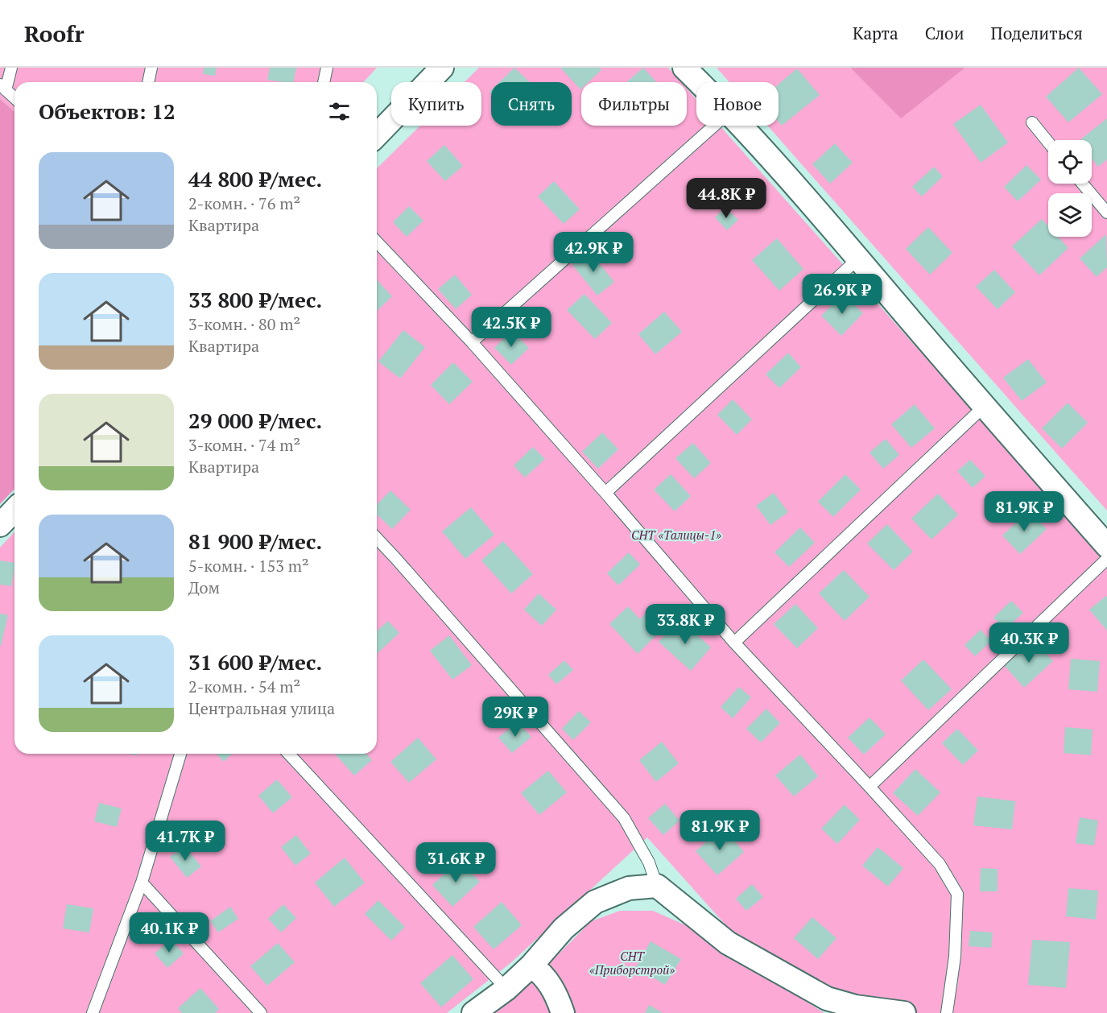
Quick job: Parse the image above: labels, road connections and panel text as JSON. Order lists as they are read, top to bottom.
{
  "parks": ["СНТ «Талицы-1»", "СНТ «Приборстрой»"],
  "page": {
    "header": "Roofr",
    "nav": ["Карта", "Слои", "Поделиться"],
    "chip": [
      "Купить",
      "Снять",
      "Фильтры",
      "Новое"
    ],
    "heading": "Объектов: 12",
    "list": [
      {
        "name": "44 800 ₽/мес.",
        "note": "2-комн. · 76 m² · Квартира"
      },
      {
        "name": "33 800 ₽/мес.",
        "note": "3-комн. · 80 m² · Квартира"
      },
      {
        "name": "29 000 ₽/мес.",
        "note": "3-комн. · 74 m² · Квартира"
      },
      {
        "name": "81 900 ₽/мес.",
        "note": "5-комн. · 153 m² · Дом"
      },
      {
        "name": "31 600 ₽/мес.",
        "note": "2-комн. · 54 m² · Центральная улица"
      }
    ],
    "price": [
      "44.8K ₽",
      "42.9K ₽",
      "26.9K ₽",
      "42.5K ₽",
      "81.9K ₽",
      "33.8K ₽",
      "40.3K ₽",
      "29K ₽",
      "81.9K ₽",
      "41.7K ₽",
      "31.6K ₽",
      "40.1K ₽"
    ]
  }
}
